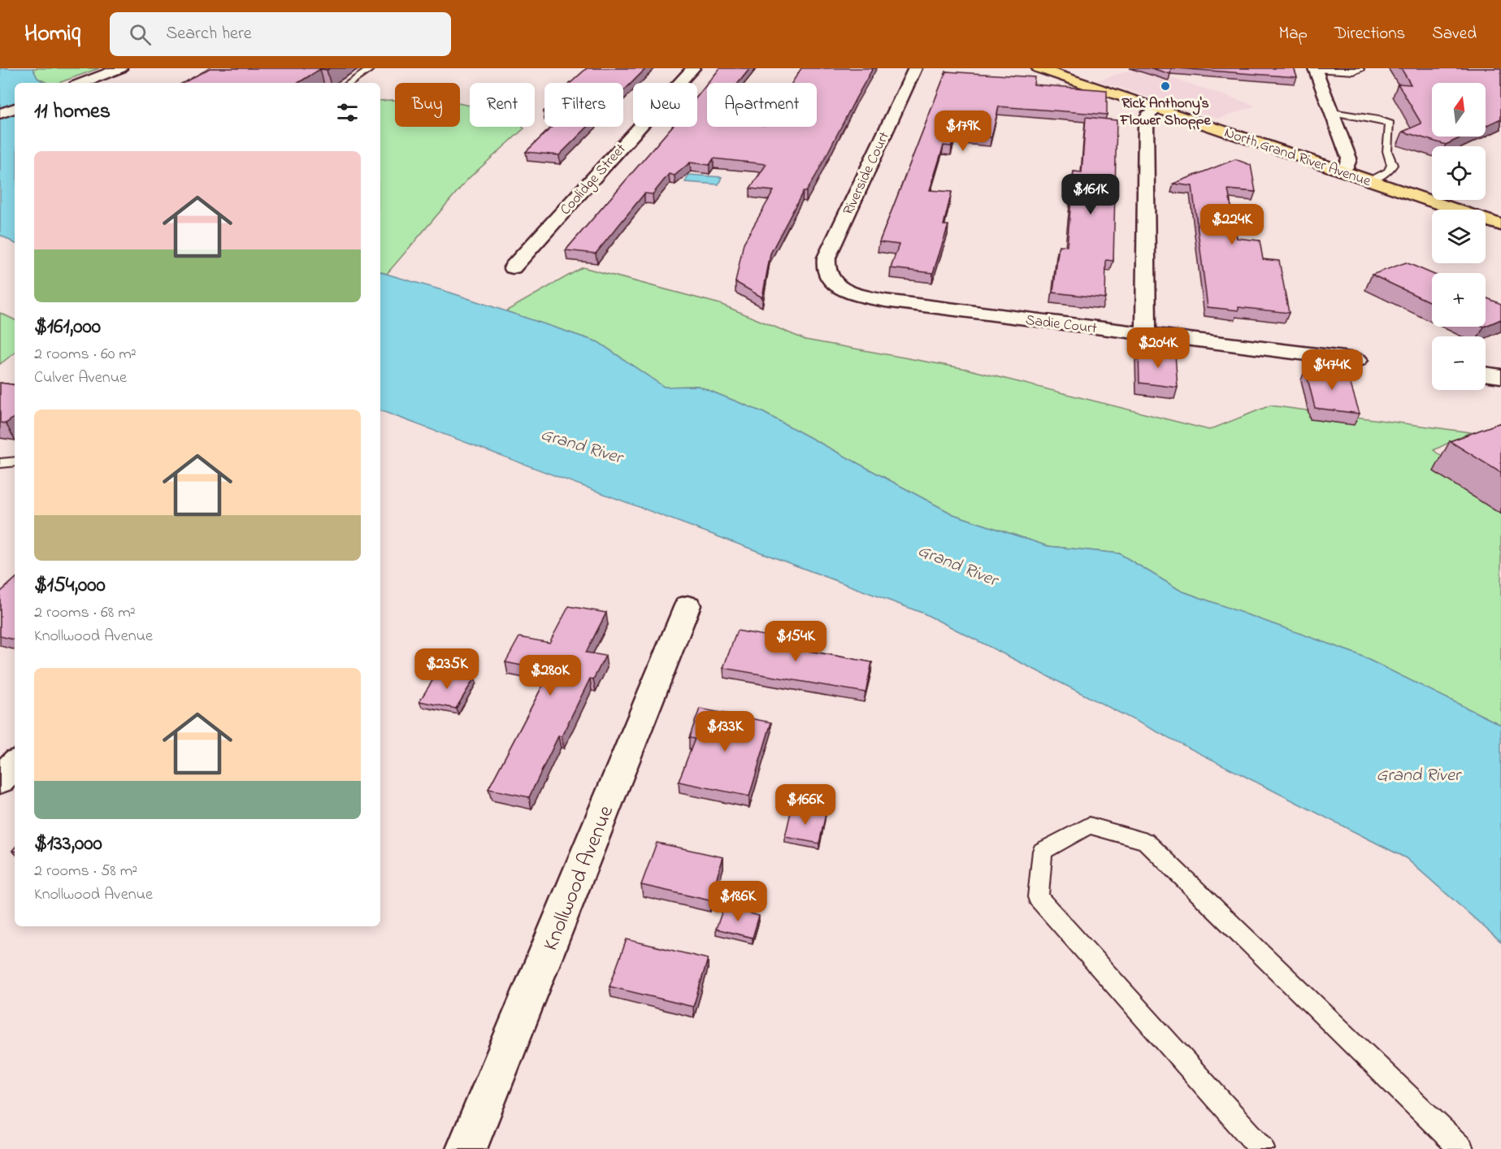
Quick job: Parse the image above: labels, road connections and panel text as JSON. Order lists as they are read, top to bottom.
{
  "streets": {
    "main road": ["North Grand River Avenue"],
    "street": [
      "Riverside Court",
      "Coolidge Street",
      "Sadie Court",
      "Knollwood Avenue"
    ]
  },
  "crossings": [
    ["Riverside Court", "Sadie Court"]
  ],
  "water": ["Grand River"],
  "places": ["Rick Anthony's Flower Shoppe"],
  "north": "top",
  "page": {
    "header": "Homiq",
    "search": "Search here",
    "nav": ["Map", "Directions", "Saved"],
    "map_buttons": ["+", "−"],
    "chip": [
      "Buy",
      "Rent",
      "Filters",
      "New",
      "Apartment"
    ],
    "heading": "11 homes",
    "price": [
      "$179K",
      "$161K",
      "$224K",
      "$204K",
      "$474K",
      "$154K",
      "$235K",
      "$280K",
      "$133K",
      "$166K",
      "$186K"
    ],
    "list": [
      {
        "name": "$161,000",
        "note": "2 rooms · 60 m² · Culver Avenue"
      },
      {
        "name": "$154,000",
        "note": "2 rooms · 68 m² · Knollwood Avenue"
      },
      {
        "name": "$133,000",
        "note": "2 rooms · 58 m² · Knollwood Avenue"
      }
    ]
  }
}
